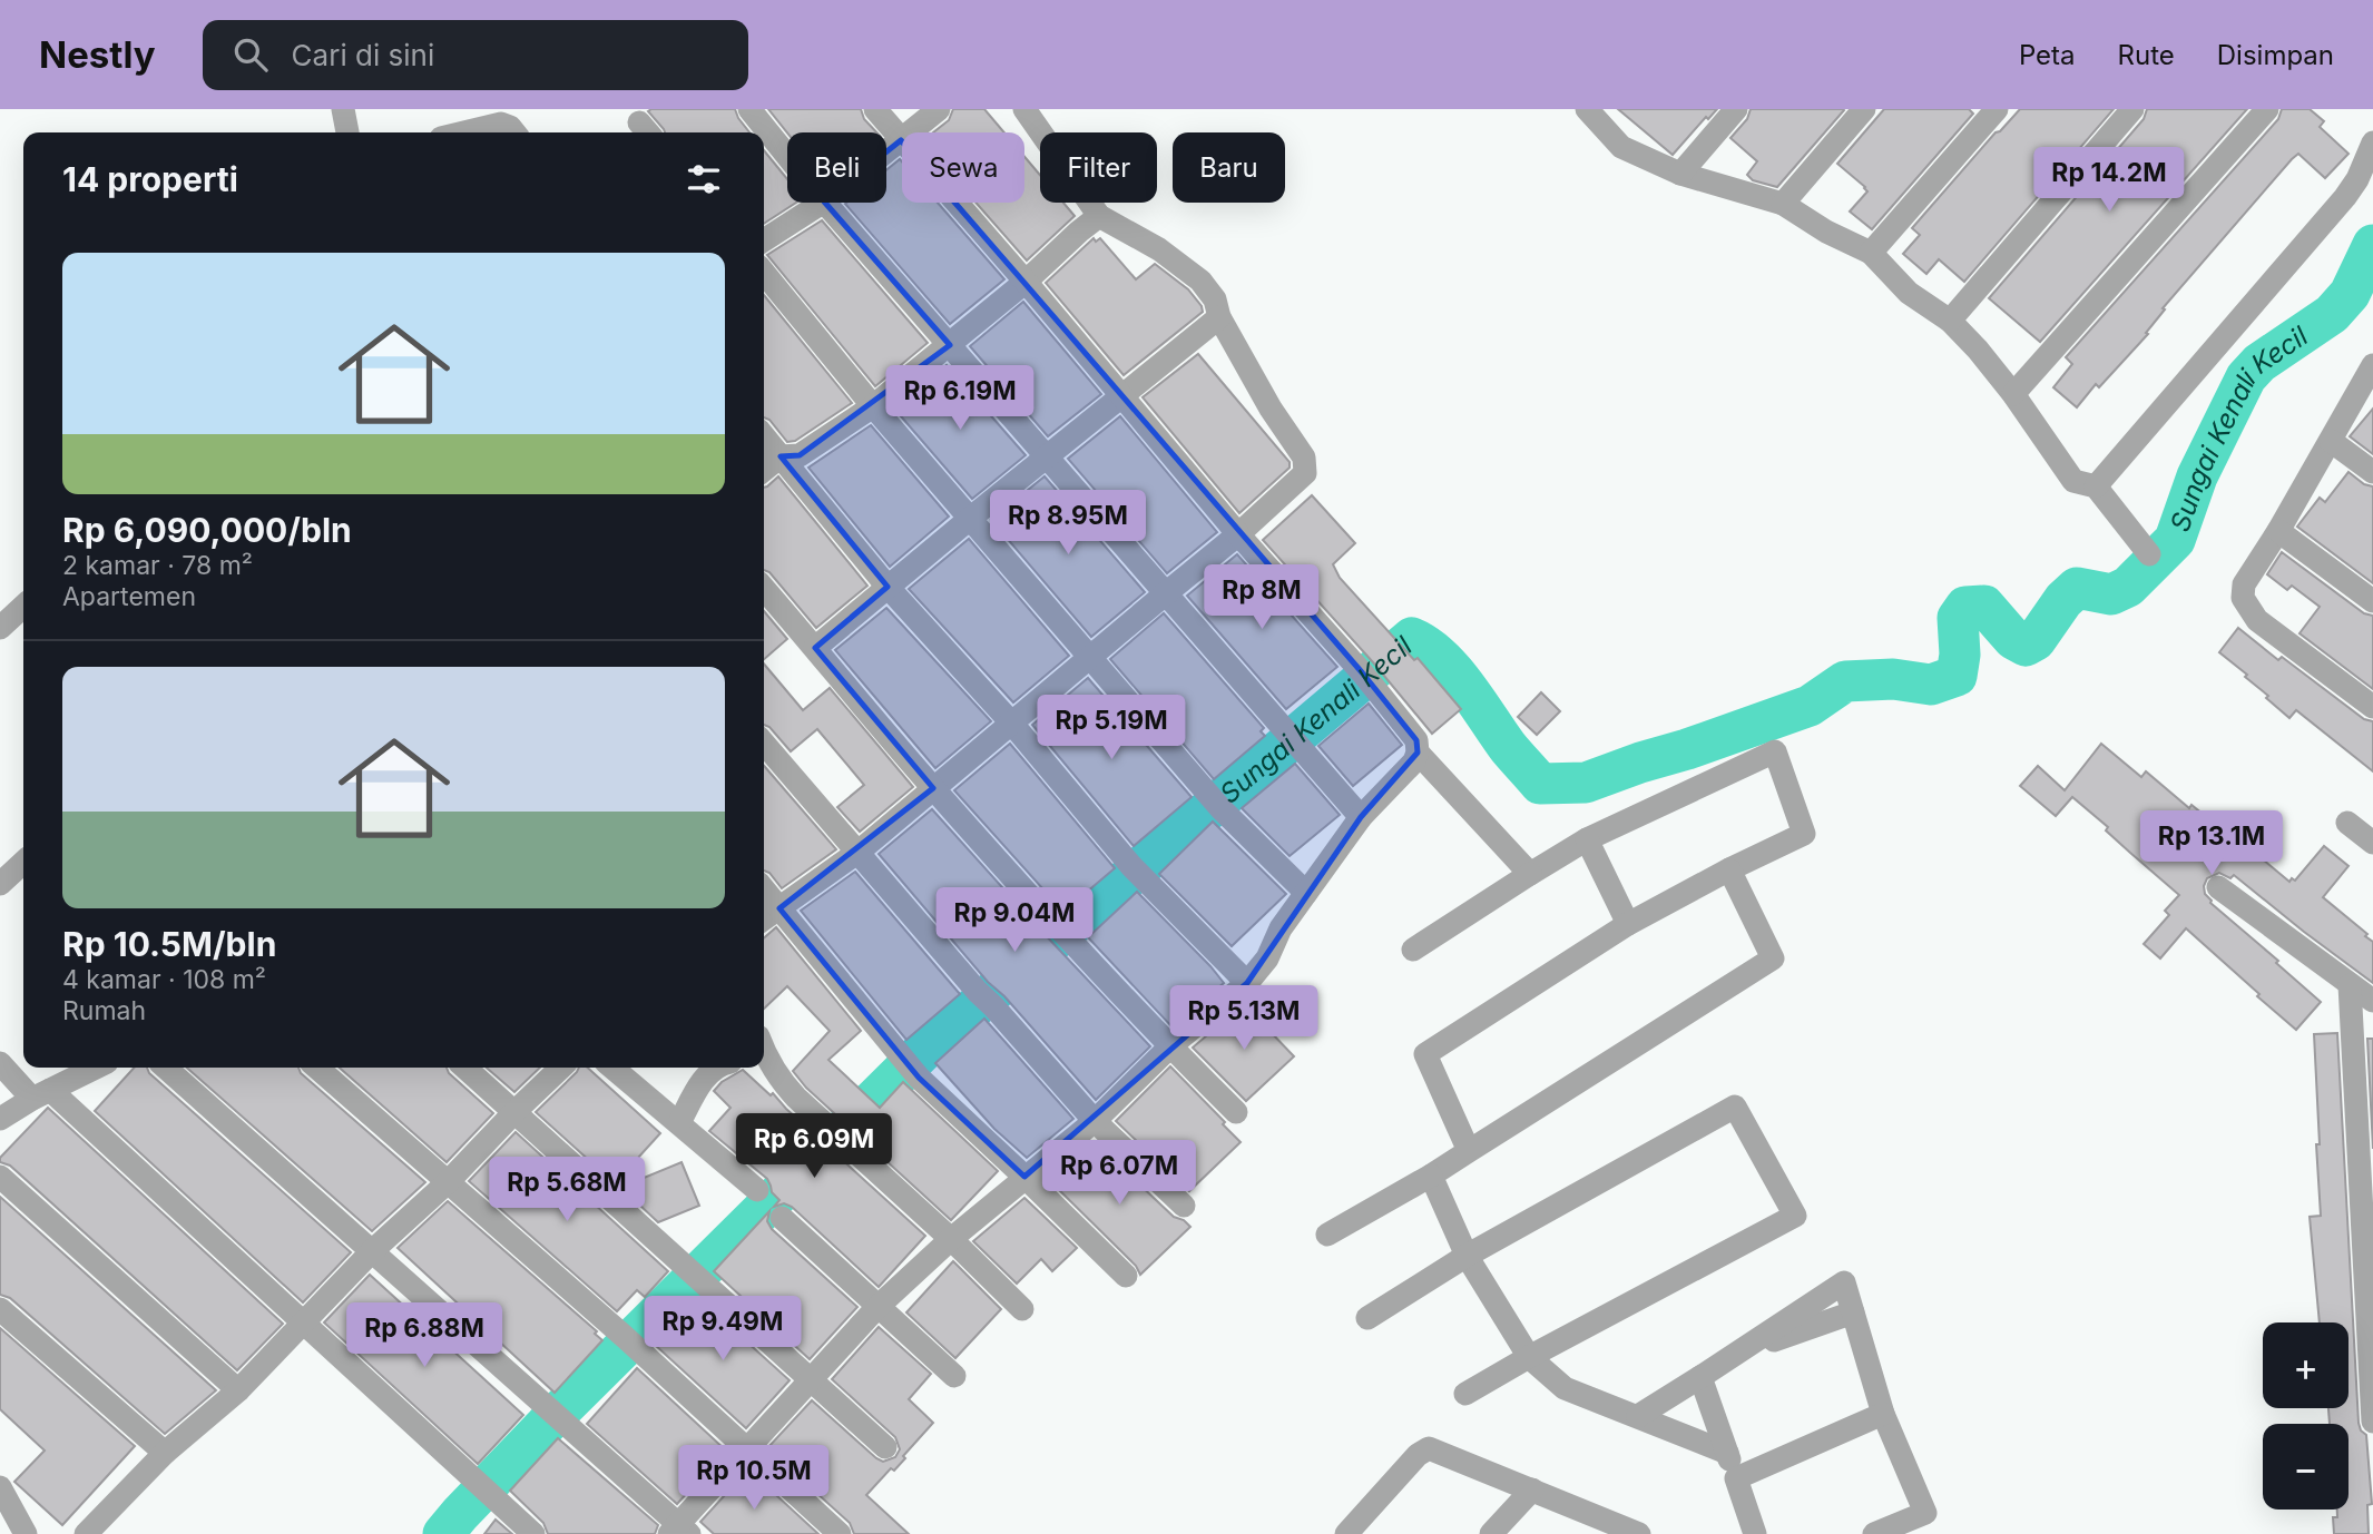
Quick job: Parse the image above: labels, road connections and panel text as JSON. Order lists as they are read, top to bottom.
{
  "water": ["Sungai Kenali Kecil"],
  "page": {
    "header": "Nestly",
    "search": "Cari di sini",
    "nav": ["Peta", "Rute", "Disimpan"],
    "chip": [
      "Beli",
      "Sewa",
      "Filter",
      "Baru"
    ],
    "heading": "14 properti",
    "price": [
      "Rp 14.2M",
      "Rp 6.19M",
      "Rp 8.95M",
      "Rp 8M",
      "Rp 5.19M",
      "Rp 13.1M",
      "Rp 9.04M",
      "Rp 5.13M",
      "Rp 6.09M",
      "Rp 6.07M",
      "Rp 5.68M",
      "Rp 9.49M",
      "Rp 6.88M",
      "Rp 10.5M"
    ],
    "list": [
      {
        "name": "Rp 6,090,000/bln",
        "note": "2 kamar · 78 m² · Apartemen"
      },
      {
        "name": "Rp 10.5M/bln",
        "note": "4 kamar · 108 m² · Rumah"
      }
    ],
    "map_buttons": ["+", "−"]
  }
}
